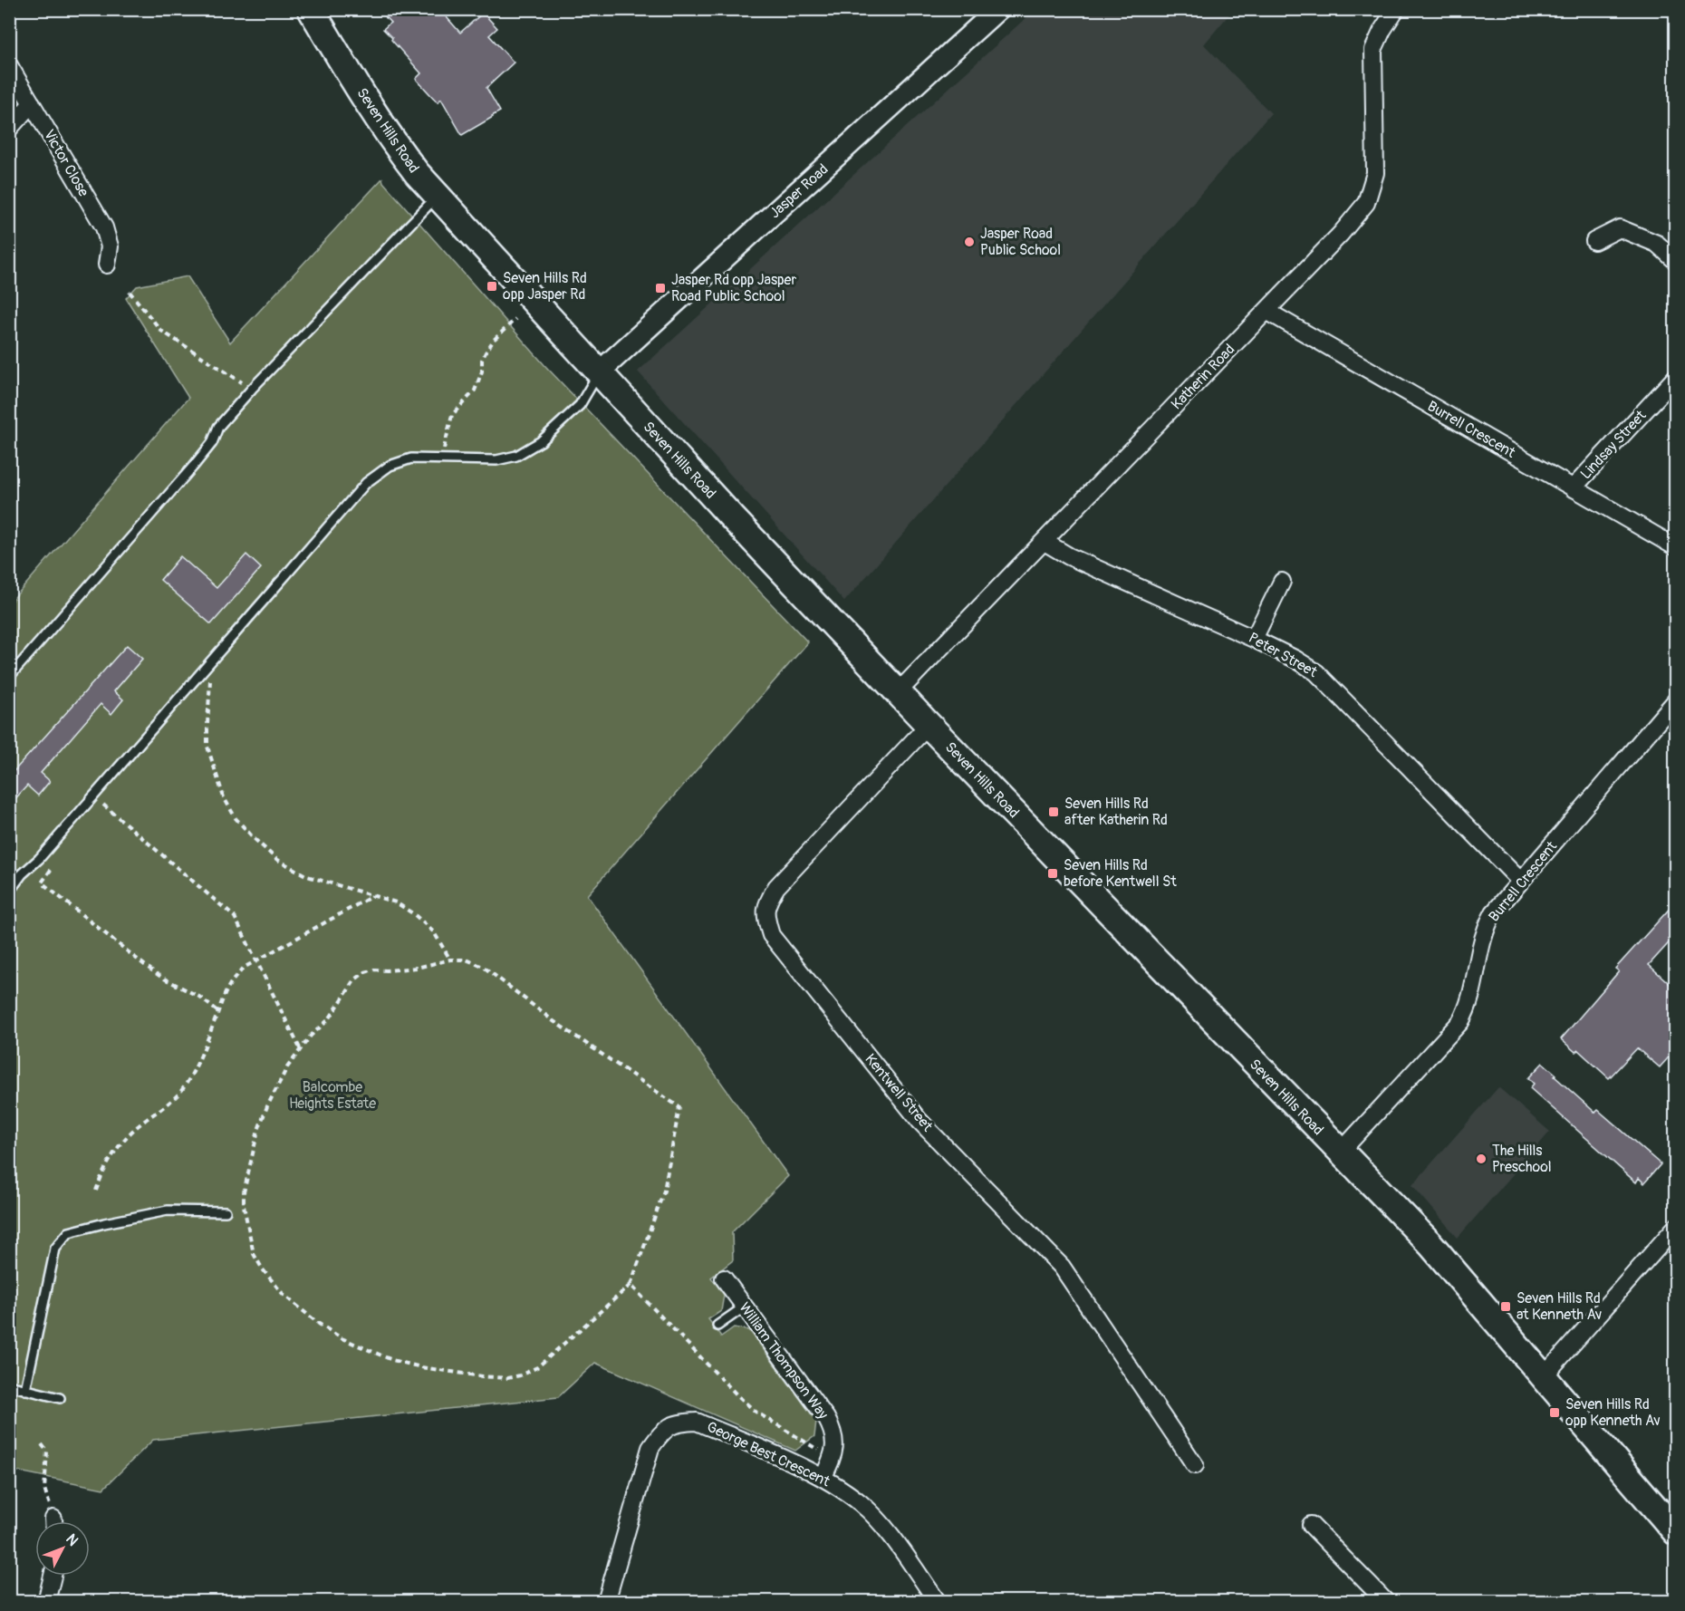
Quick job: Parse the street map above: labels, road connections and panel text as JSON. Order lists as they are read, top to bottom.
{
  "streets": {
    "main road": ["Seven Hills Road"],
    "street": [
      "Victor Close",
      "Jasper Road",
      "Katherin Road",
      "Burrell Crescent",
      "Lindsay Street",
      "Peter Street",
      "Kentwell Street",
      "William Thompson Way",
      "George Best Crescent"
    ]
  },
  "crossings": [
    ["Seven Hills Road", "Jasper Road"],
    ["Seven Hills Road", "Katherin Road"],
    ["Seven Hills Road", "Burrell Crescent"],
    ["Seven Hills Road", "Kentwell Street"],
    ["Katherin Road", "Burrell Crescent"],
    ["Katherin Road", "Peter Street"],
    ["Burrell Crescent", "Lindsay Street"],
    ["Burrell Crescent", "Peter Street"],
    ["William Thompson Way", "George Best Crescent"]
  ],
  "parks": ["Balcombe Heights Estate"],
  "places": {
    "other": ["Jasper Road Public School", "The Hills Preschool"],
    "transit": [
      "Seven Hills Rd opp Jasper Rd",
      "Jasper Rd opp Jasper Road Public School",
      "Seven Hills Rd after Katherin Rd",
      "Seven Hills Rd before Kentwell St",
      "Seven Hills Rd at Kenneth Av",
      "Seven Hills Rd opp Kenneth Av"
    ]
  },
  "north": "top right"
}
